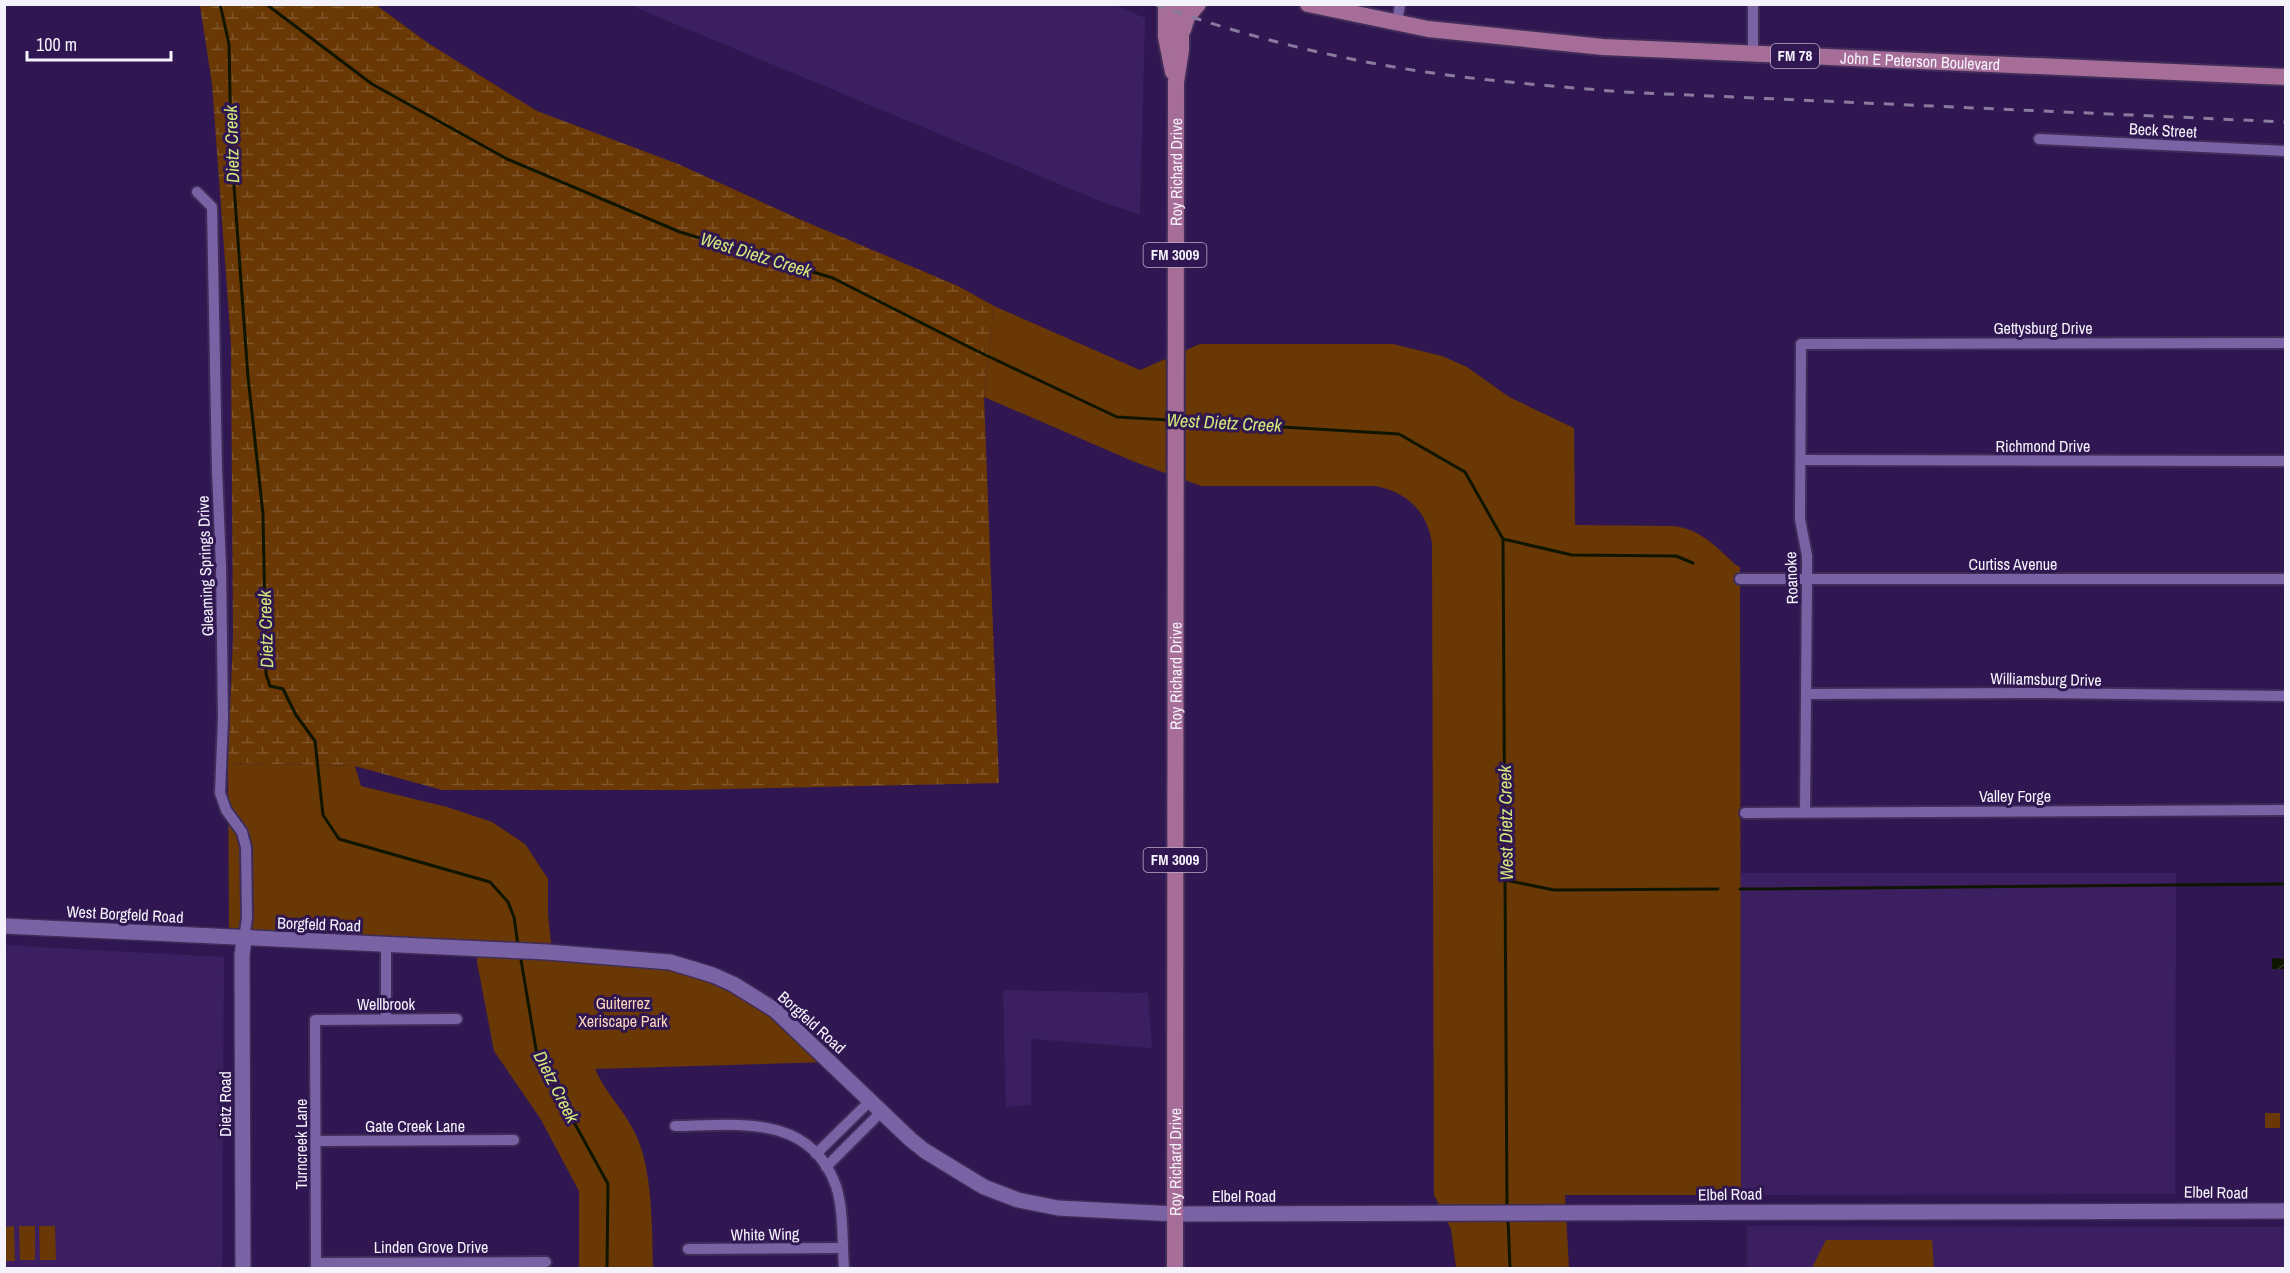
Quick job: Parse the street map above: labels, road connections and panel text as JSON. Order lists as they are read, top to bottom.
{
  "streets": {
    "main road": [
      "FM 78",
      "John E Peterson Boulevard",
      "Roy Richard Drive",
      "FM 3009"
    ],
    "street": [
      "Beck Street",
      "Gettysburg Drive",
      "Richmond Drive",
      "Curtiss Avenue",
      "Gleaming Springs Drive",
      "Roanoke",
      "Williamsburg Drive",
      "Valley Forge",
      "West Borgfeld Road",
      "Borgfeld Road",
      "Wellbrook",
      "Dietz Road",
      "Gate Creek Lane",
      "Turncreek Lane",
      "Elbel Road",
      "White Wing",
      "Linden Grove Drive"
    ]
  },
  "crossings": [
    ["Roy Richard Drive", "Borgfeld Road"],
    ["Roy Richard Drive", "Elbel Road"],
    ["Gettysburg Drive", "Roanoke"],
    ["Richmond Drive", "Roanoke"],
    ["Curtiss Avenue", "Roanoke"],
    ["Gleaming Springs Drive", "West Borgfeld Road"],
    ["Gleaming Springs Drive", "Borgfeld Road"],
    ["Gleaming Springs Drive", "Dietz Road"],
    ["Roanoke", "Williamsburg Drive"],
    ["Roanoke", "Valley Forge"],
    ["West Borgfeld Road", "Borgfeld Road"],
    ["West Borgfeld Road", "Dietz Road"],
    ["Borgfeld Road", "Dietz Road"],
    ["Borgfeld Road", "Elbel Road"],
    ["Wellbrook", "Turncreek Lane"],
    ["Gate Creek Lane", "Turncreek Lane"],
    ["Turncreek Lane", "Linden Grove Drive"]
  ],
  "water": ["Dietz Creek", "West Dietz Creek"],
  "parks": ["Guiterrez Xeriscape Park"],
  "scale_bar": "100 m"
}
